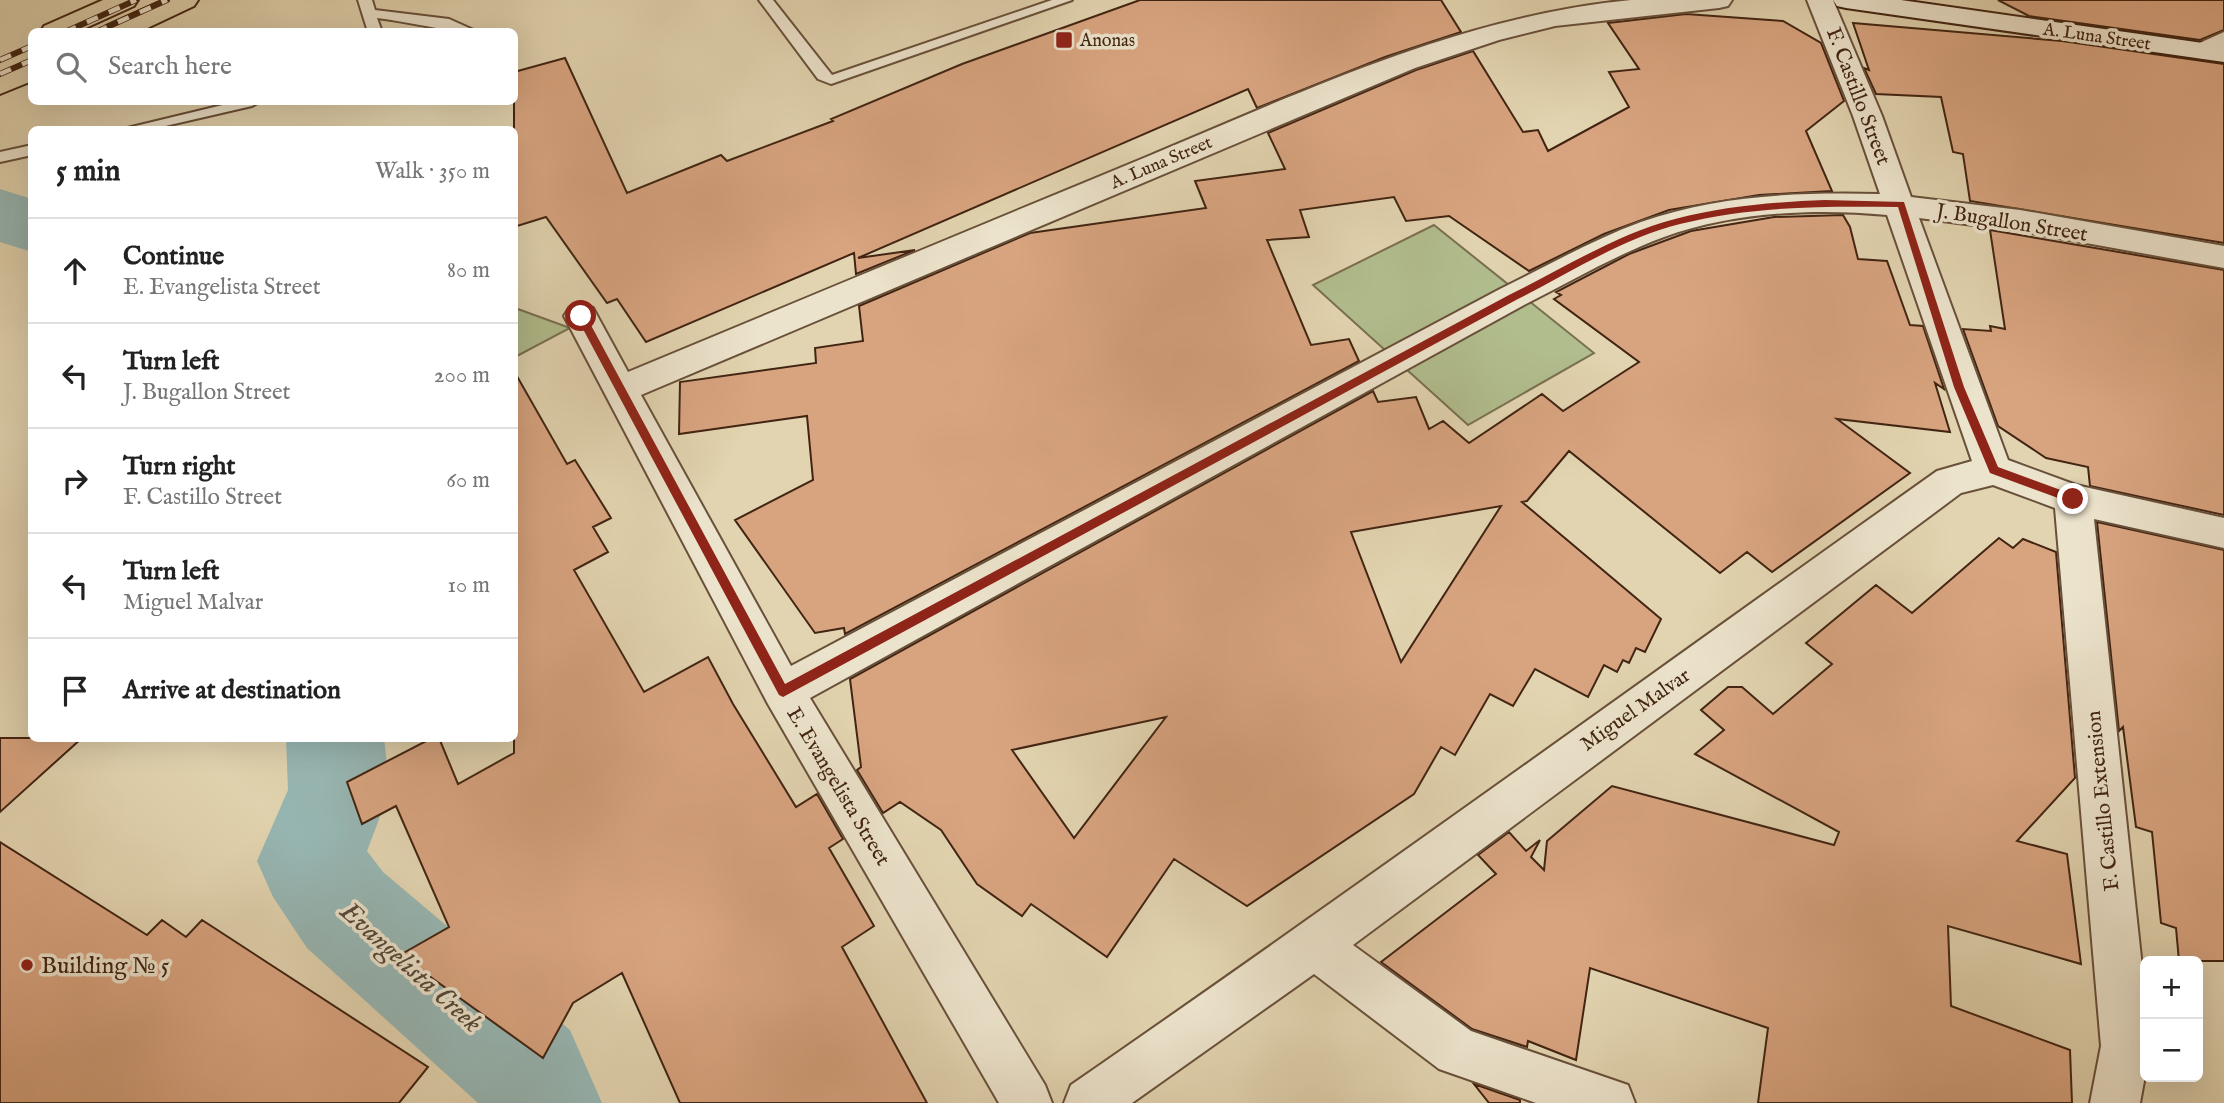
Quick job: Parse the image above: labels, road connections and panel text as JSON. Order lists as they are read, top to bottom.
{
  "streets": {
    "street": [
      "A. Luna Street",
      "F. Castillo Street",
      "J. Bugallon Street",
      "Miguel Malvar",
      "E. Evangelista Street",
      "F. Castillo Extension"
    ]
  },
  "crossings": [
    ["A. Luna Street", "E. Evangelista Street"],
    ["F. Castillo Street", "J. Bugallon Street"],
    ["F. Castillo Street", "Miguel Malvar"],
    ["J. Bugallon Street", "E. Evangelista Street"]
  ],
  "water": ["Evangelista Creek"],
  "places": {
    "transit": ["Anonas"],
    "other": ["Building № 5"]
  },
  "page": {
    "search": "Search here",
    "heading": ["5 min", "Walk · 350 m"],
    "list": [
      ["Continue", "E. Evangelista Street", "80 m"],
      ["Turn left", "J. Bugallon Street", "200 m"],
      ["Turn right", "F. Castillo Street", "60 m"],
      ["Turn left", "Miguel Malvar", "10 m"],
      "Arrive at destination"
    ],
    "map_buttons": ["+", "−"]
  }
}
